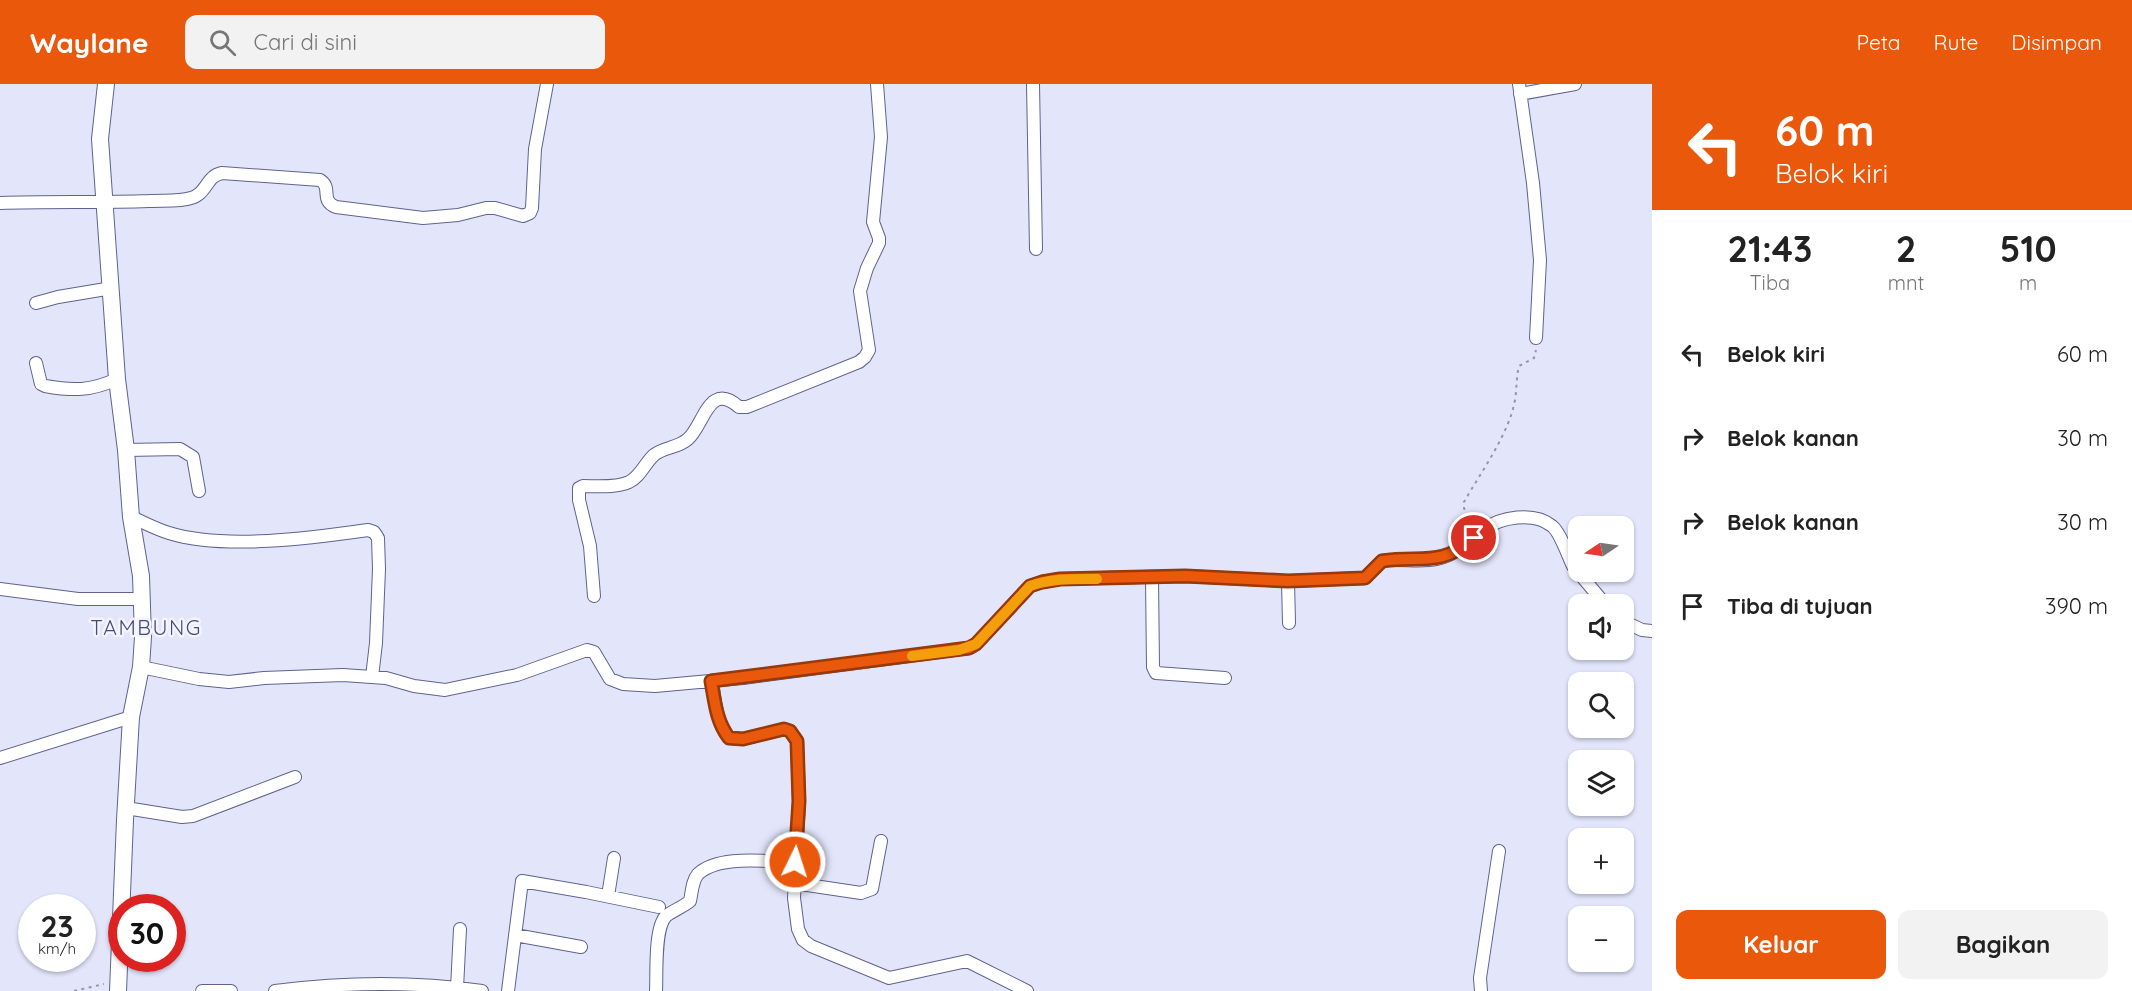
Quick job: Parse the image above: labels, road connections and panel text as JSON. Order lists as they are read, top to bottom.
{
  "districts": ["TAMBUNG"],
  "north": "left",
  "page": {
    "header": "Waylane",
    "search": "Cari di sini",
    "nav": ["Peta", "Rute", "Disimpan"],
    "turn": ["60 m", "Belok kiri"],
    "eta": [
      "21:43",
      "Tiba",
      "2",
      "mnt",
      "510",
      "m"
    ],
    "list": [
      {
        "name": "Belok kiri",
        "value": "60 m"
      },
      {
        "name": "Belok kanan",
        "value": "30 m"
      },
      {
        "name": "Belok kanan",
        "value": "30 m"
      },
      {
        "name": "Tiba di tujuan",
        "value": "390 m"
      }
    ],
    "map_buttons": ["+", "−"],
    "speed": "23 km/h",
    "limit": "30",
    "buttons": ["Keluar", "Bagikan"]
  }
}
